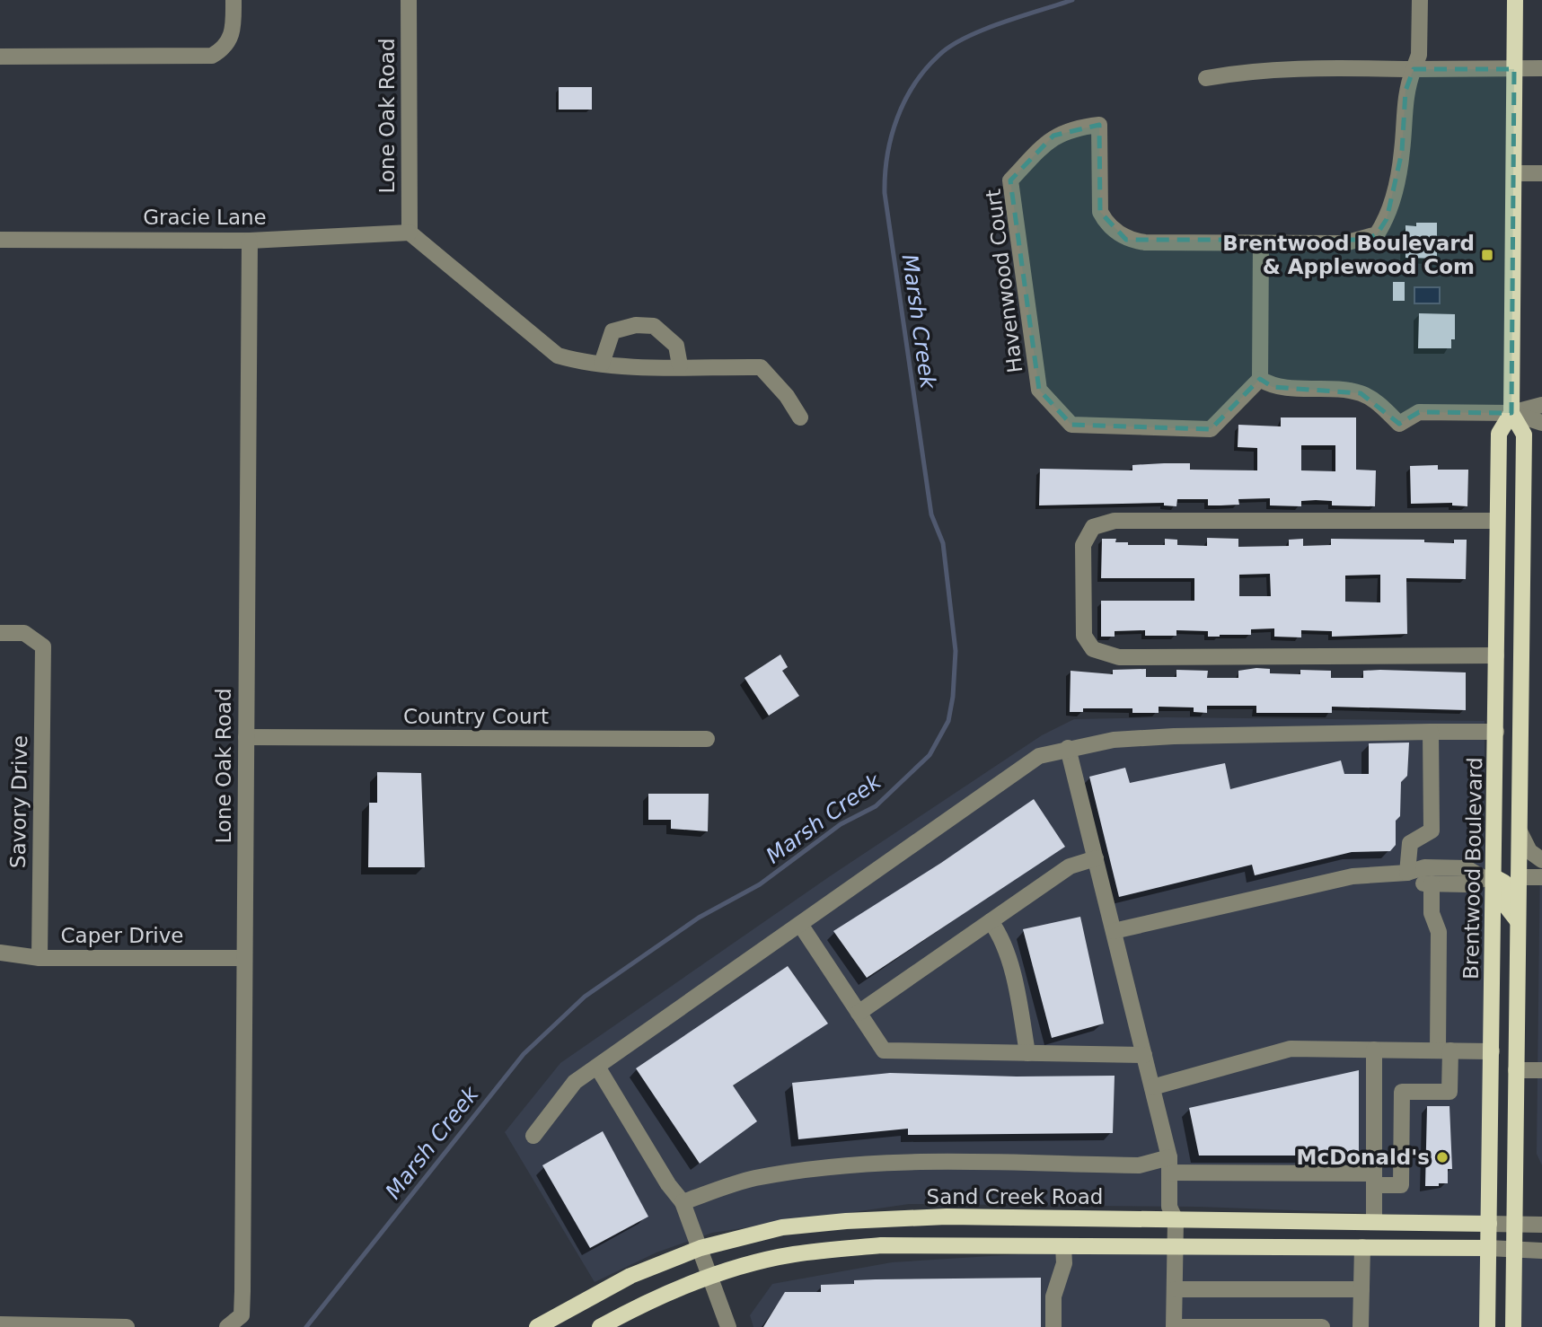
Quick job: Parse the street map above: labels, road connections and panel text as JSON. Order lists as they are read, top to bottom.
{
  "streets": {
    "main road": ["Brentwood Boulevard", "Sand Creek Road"],
    "street": [
      "Lone Oak Road",
      "Gracie Lane",
      "Havenwood Court",
      "Country Court",
      "Savory Drive",
      "Caper Drive"
    ]
  },
  "crossings": [
    ["Lone Oak Road", "Gracie Lane"],
    ["Lone Oak Road", "Country Court"],
    ["Lone Oak Road", "Caper Drive"],
    ["Savory Drive", "Caper Drive"],
    ["Brentwood Boulevard", "Sand Creek Road"]
  ],
  "water": ["Marsh Creek"],
  "places": {
    "transit": ["Brentwood Boulevard & Applewood Com"],
    "other": ["McDonald's"]
  }
}
